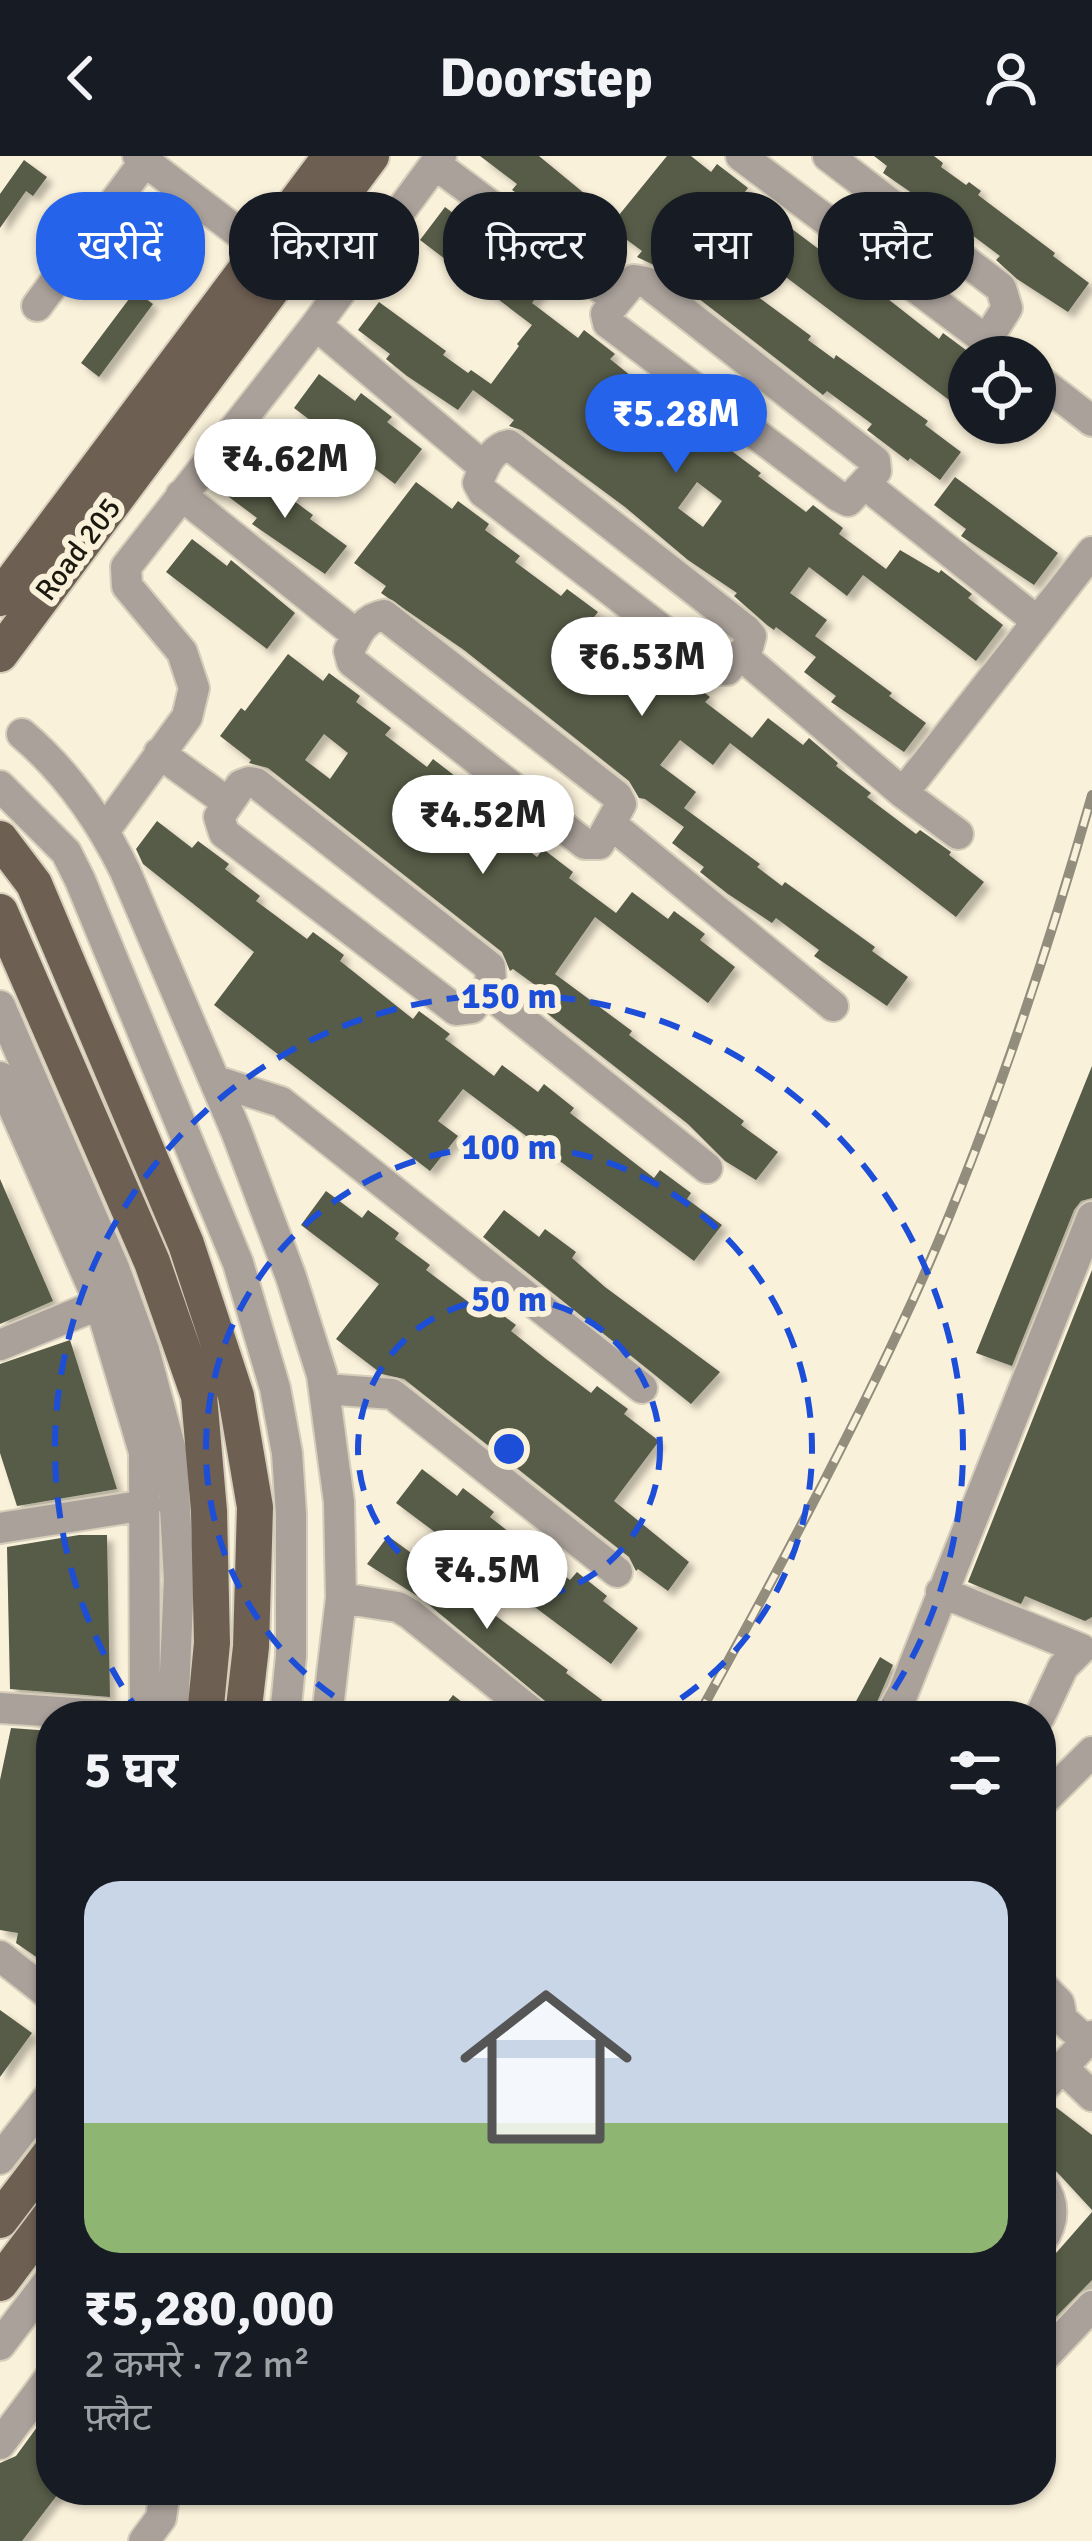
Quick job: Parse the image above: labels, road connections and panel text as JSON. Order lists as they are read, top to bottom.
{
  "streets": {
    "main road": ["Road 205"]
  },
  "page": {
    "header": "Doorstep",
    "chip": [
      "खरीदें",
      "किराया",
      "फ़िल्टर",
      "नया",
      "फ़्लैट"
    ],
    "price": [
      "₹5.28M",
      "₹4.62M",
      "₹6.53M",
      "₹4.52M",
      "₹4.5M"
    ],
    "heading": "5 घर",
    "list": [
      {
        "name": "₹5,280,000",
        "note": "2 कमरे · 72 m² · फ़्लैट"
      }
    ]
  },
  "rings": ["150 m", "100 m", "50 m"]
}
